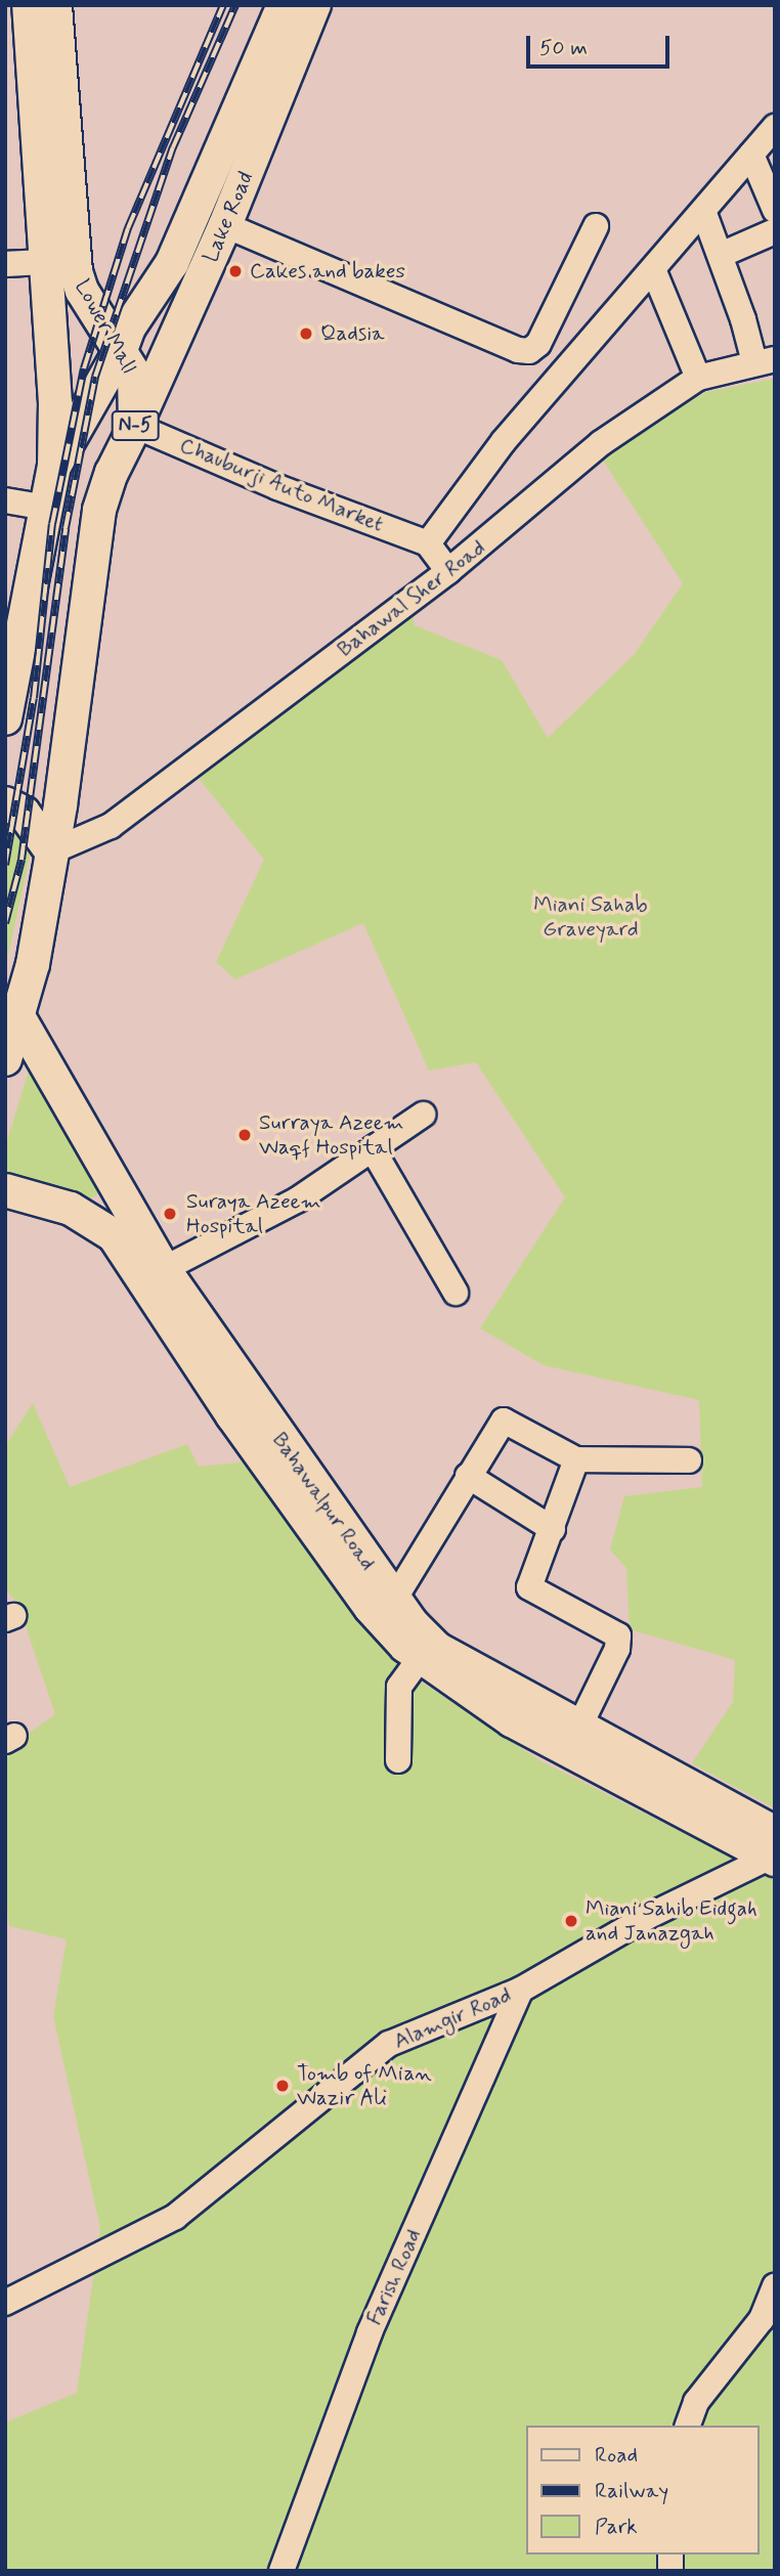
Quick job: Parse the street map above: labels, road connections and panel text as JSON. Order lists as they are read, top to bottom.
{
  "streets": {
    "main road": [
      "Lake Road",
      "Lower Mall",
      "N-5",
      "Bahawalpur Road"
    ],
    "street": [
      "Chauburji Auto Market",
      "Bahawal Sher Road",
      "Alamgir Road",
      "Farish Road"
    ]
  },
  "crossings": [
    ["Lake Road", "Lower Mall"],
    ["Lake Road", "Chauburji Auto Market"],
    ["Lower Mall", "N-5"],
    ["Lower Mall", "Chauburji Auto Market"],
    ["Lower Mall", "Bahawal Sher Road"],
    ["N-5", "Bahawal Sher Road"],
    ["N-5", "Bahawalpur Road"],
    ["Bahawalpur Road", "Alamgir Road"],
    ["Alamgir Road", "Farish Road"]
  ],
  "parks": ["Miani Sahab Graveyard"],
  "places": [
    "Cakes and bakes",
    "Qadsia",
    "Surraya Azeem Waqf Hospital",
    "Suraya Azeem Hospital",
    "Miani Sahib Eidgah and Janazgah",
    "Tomb of Mian Wazir Ali"
  ],
  "legend": ["Road", "Railway", "Park"],
  "scale_bar": "50 m"
}
